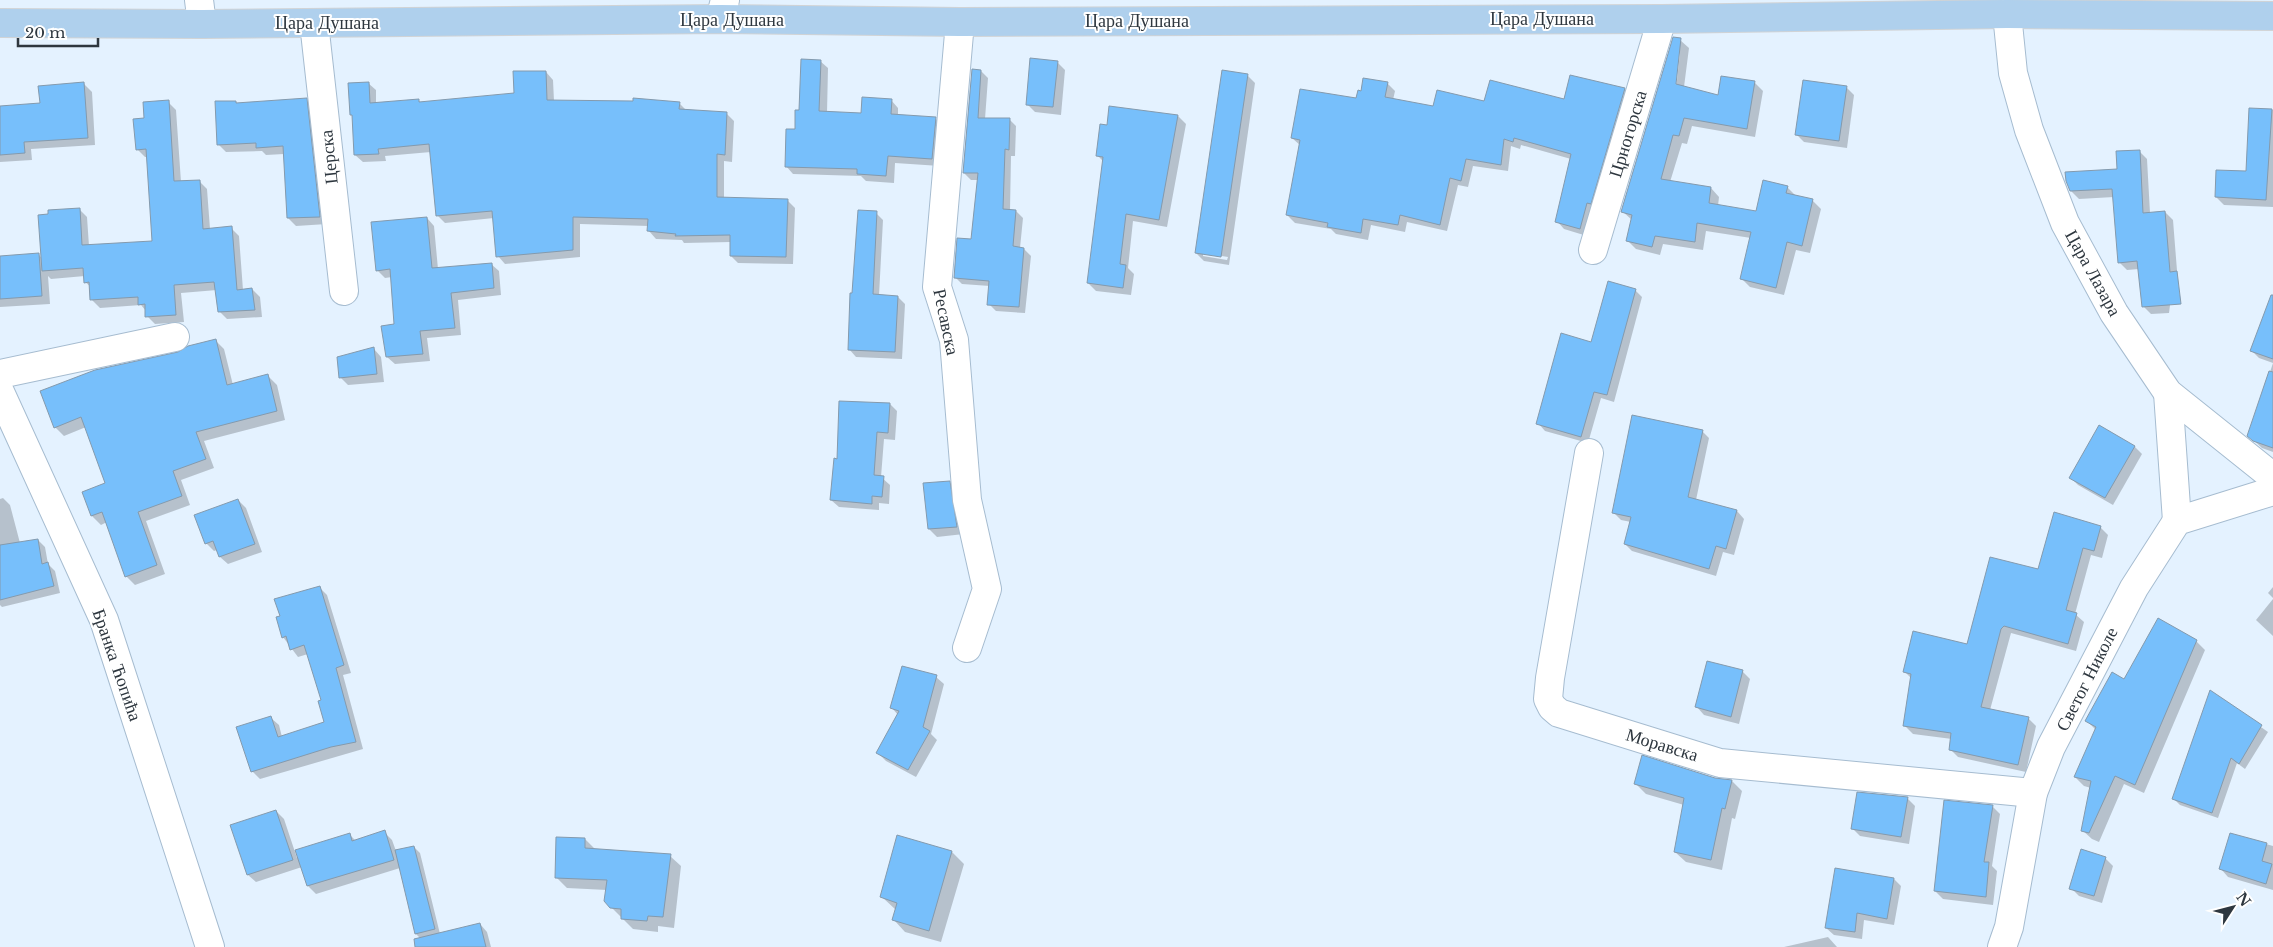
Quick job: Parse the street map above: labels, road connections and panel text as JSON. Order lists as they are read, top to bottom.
{
  "streets": {
    "main road": ["Цара Душана"],
    "street": [
      "Црногорска",
      "Церска",
      "Цара Лазара",
      "Ресавска",
      "Бранка Ћопића",
      "Светог Николе",
      "Моравска"
    ]
  },
  "crossings": [
    ["Цара Душана", "Црногорска"],
    ["Цара Душана", "Церска"],
    ["Цара Душана", "Цара Лазара"],
    ["Цара Душана", "Ресавска"],
    ["Светог Николе", "Моравска"]
  ],
  "scale_bar": "20 m",
  "north": "top right"
}
